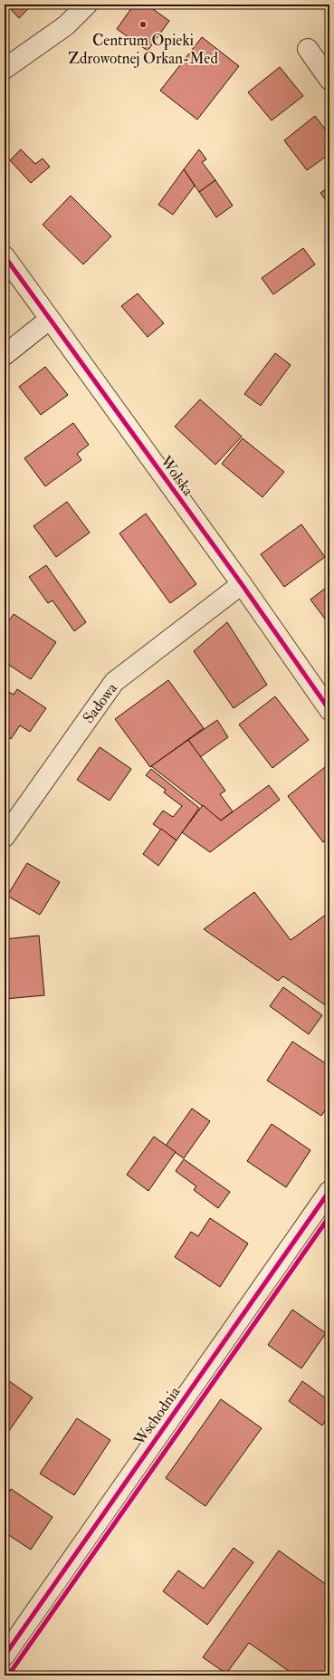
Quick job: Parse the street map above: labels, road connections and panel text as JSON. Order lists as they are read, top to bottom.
{
  "streets": {
    "street": ["Wolska", "Sadowa", "Wschodnia"]
  },
  "crossings": [
    ["Wolska", "Sadowa"]
  ],
  "places": ["Centrum Opieki Zdrowotnej Orkan-Med"]
}
